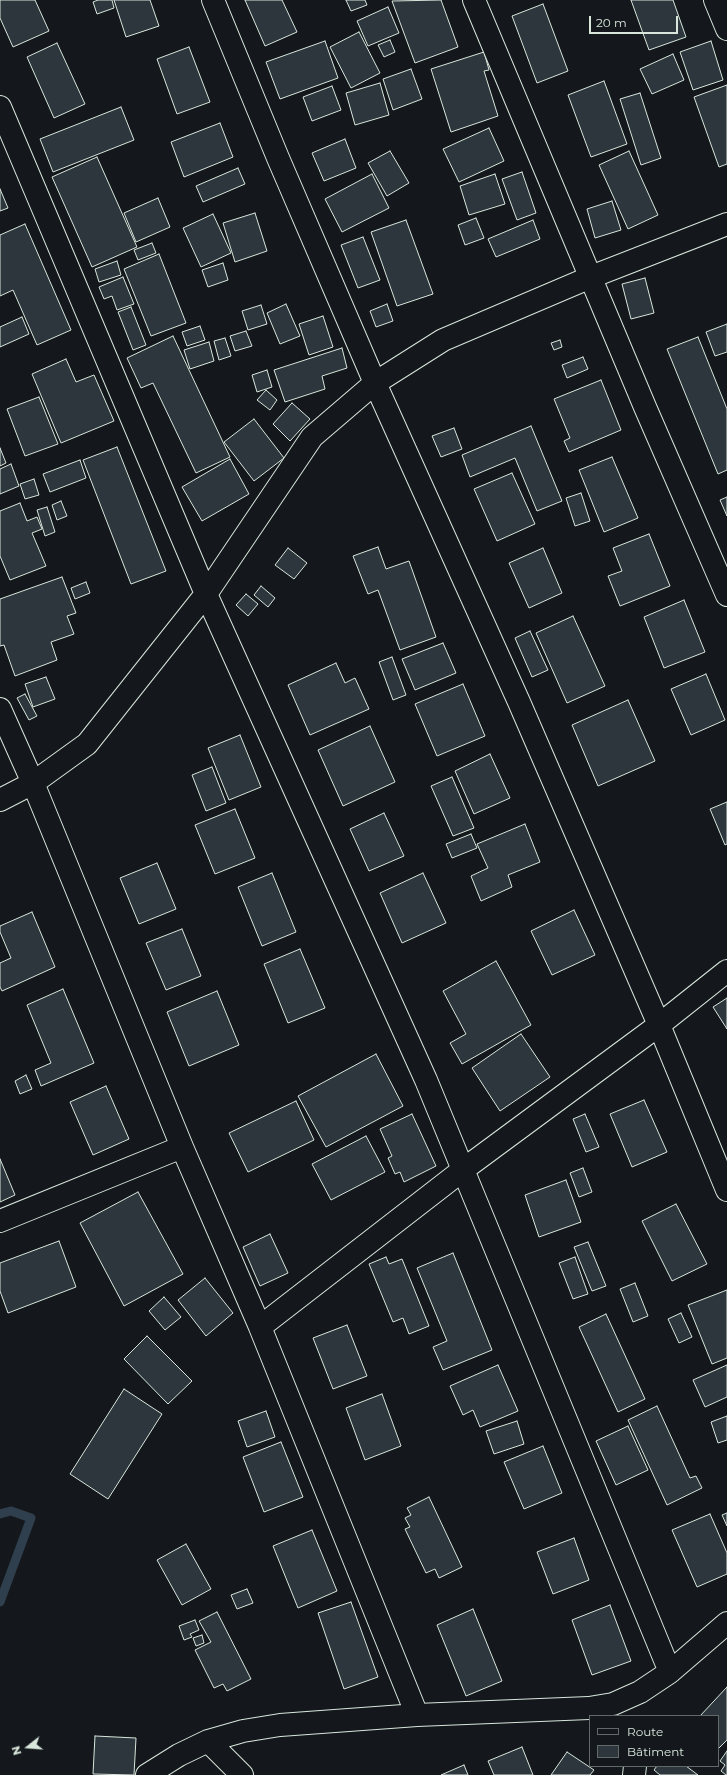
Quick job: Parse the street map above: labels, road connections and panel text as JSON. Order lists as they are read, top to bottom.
{
  "legend": ["Route", "Bâtiment"],
  "scale_bar": "20 m",
  "north": "left"
}
